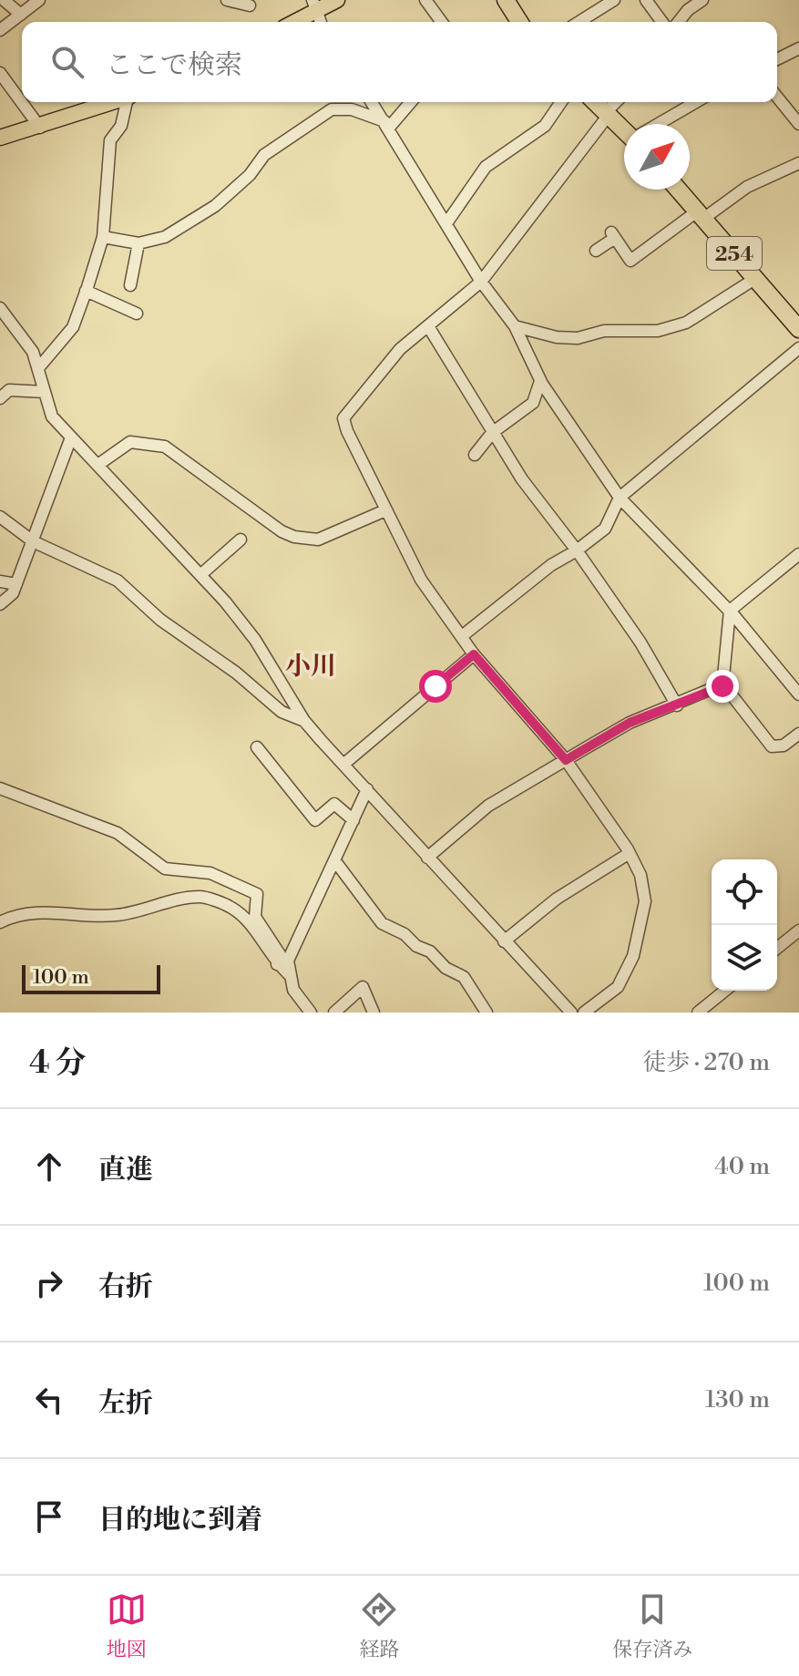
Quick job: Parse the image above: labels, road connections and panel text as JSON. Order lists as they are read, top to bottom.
{
  "streets": {
    "highway": ["254"]
  },
  "districts": ["小川"],
  "scale_bar": "100 m",
  "north": "top right",
  "page": {
    "search": "ここで検索",
    "scale": "100 m",
    "heading": ["4 分", "徒歩 · 270 m"],
    "list": [
      ["直進", "40 m"],
      ["右折", "100 m"],
      ["左折", "130 m"],
      "目的地に到着"
    ],
    "nav": ["地図", "経路", "保存済み"]
  }
}
